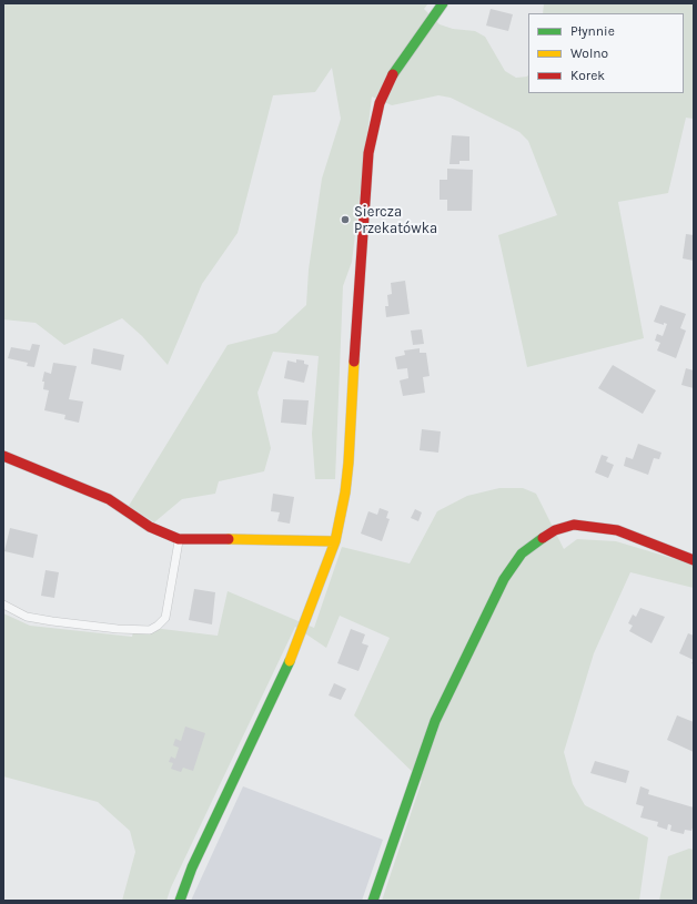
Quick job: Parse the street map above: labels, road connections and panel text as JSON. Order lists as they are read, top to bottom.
{
  "places": ["Siercza Przekatówka"],
  "legend": ["Płynnie", "Wolno", "Korek"]
}
